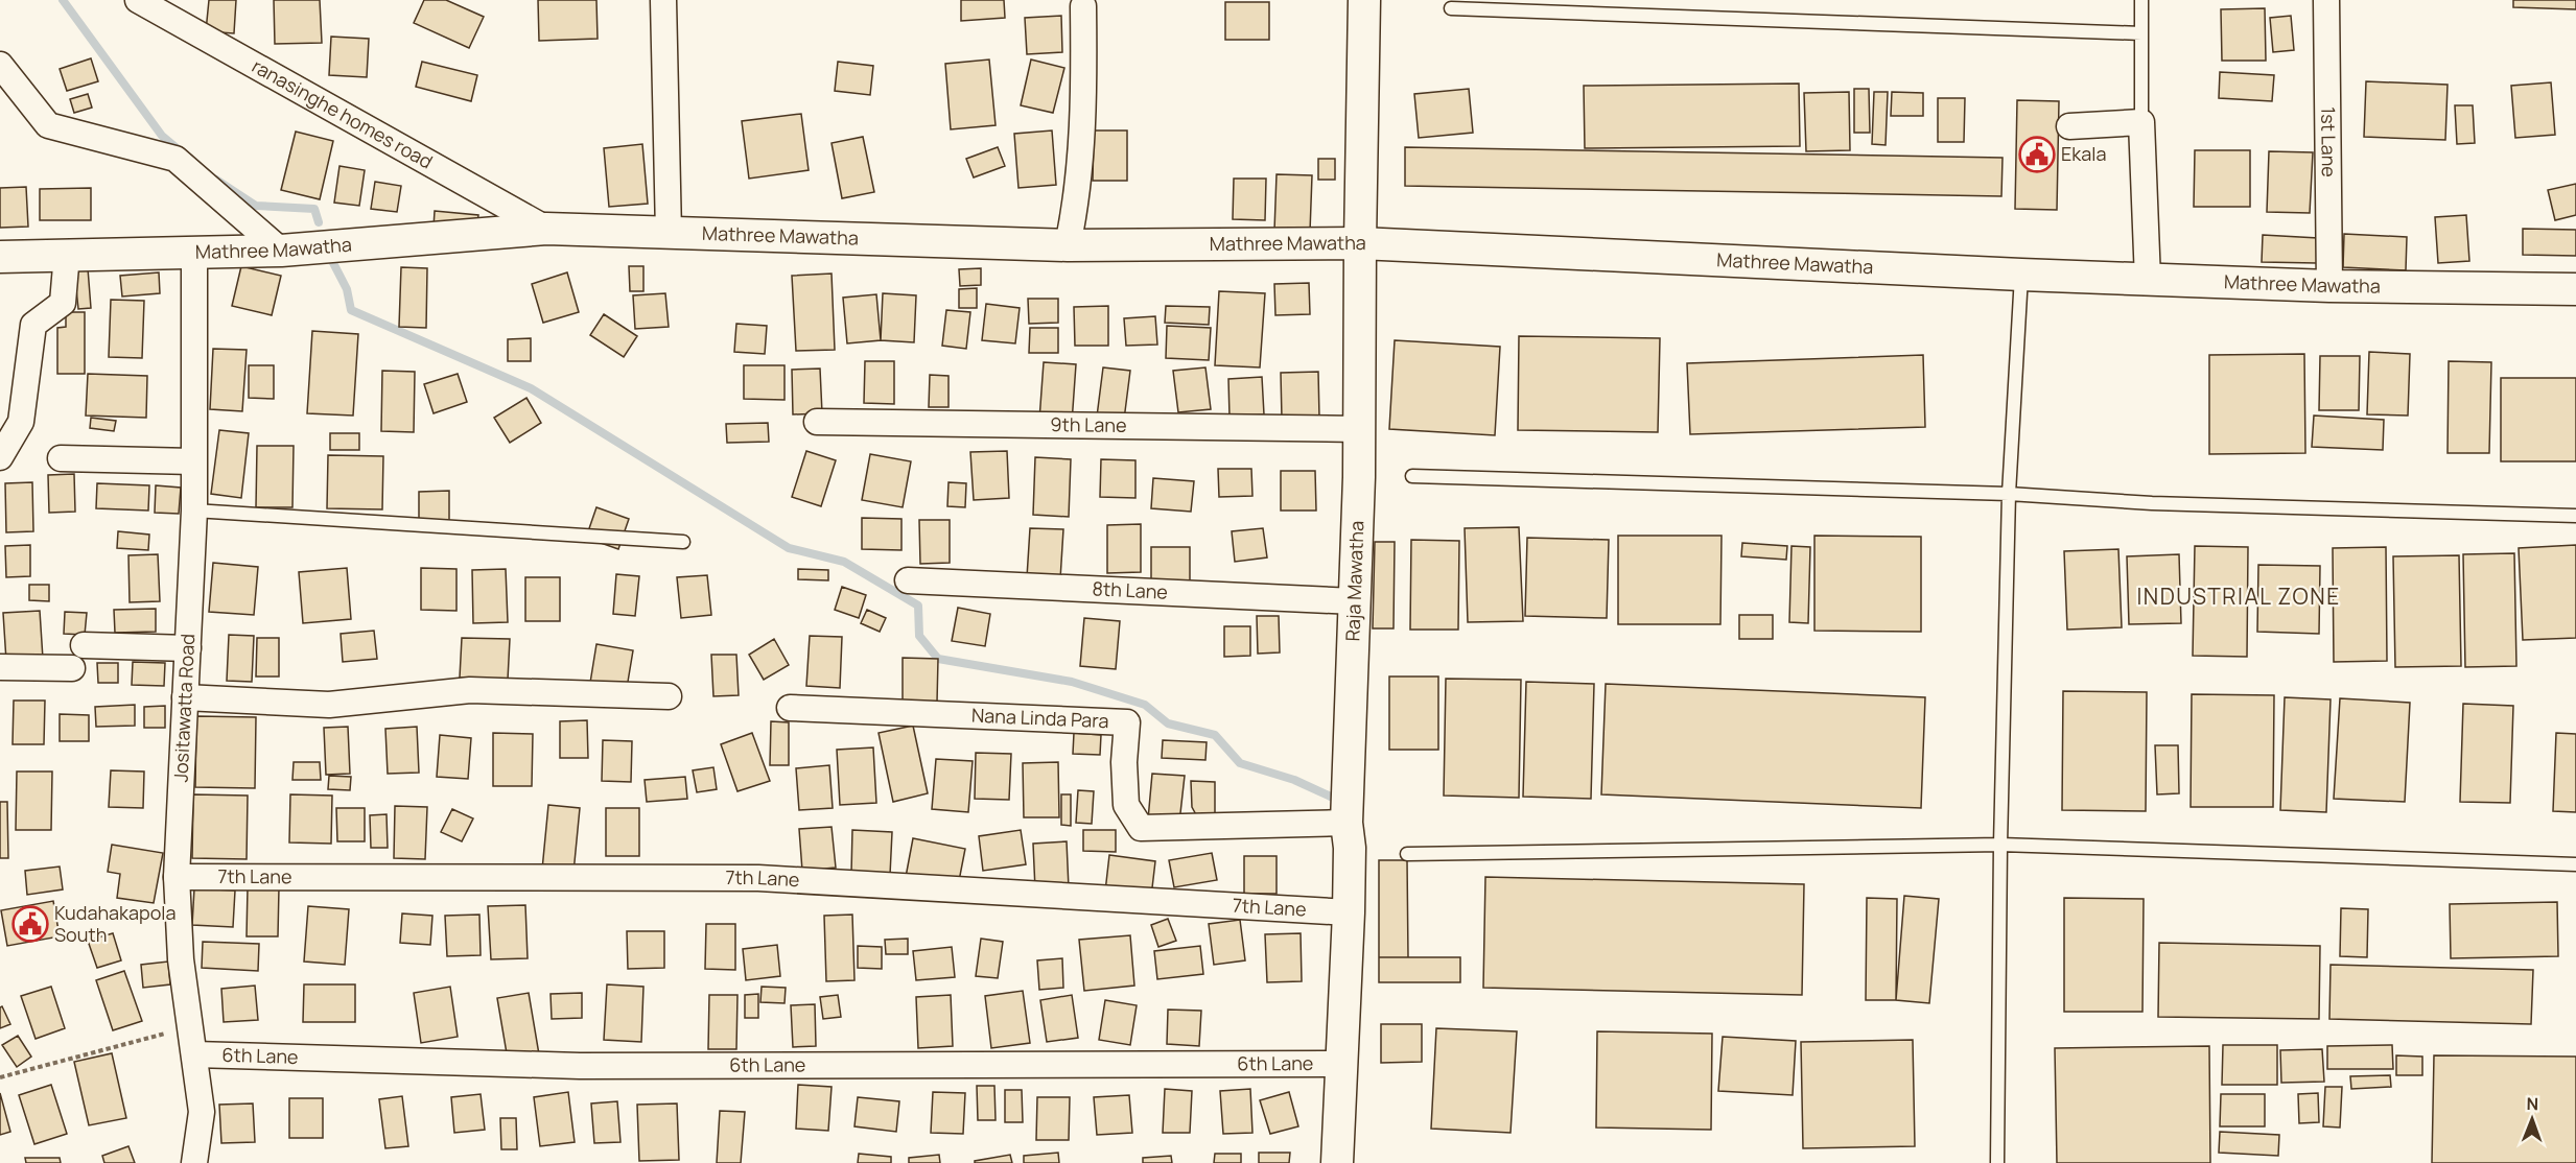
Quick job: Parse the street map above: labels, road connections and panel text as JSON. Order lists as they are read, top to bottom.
{
  "streets": {
    "street": [
      "ranasinghe homes road",
      "1st Lane",
      "Mathree Mawatha",
      "9th Lane",
      "Raja Mawatha",
      "8th Lane",
      "Jositawatta Road",
      "Nana Linda Para",
      "7th Lane",
      "6th Lane"
    ]
  },
  "crossings": [
    ["ranasinghe homes road", "Mathree Mawatha"],
    ["1st Lane", "Mathree Mawatha"],
    ["Mathree Mawatha", "Raja Mawatha"],
    ["Mathree Mawatha", "Jositawatta Road"],
    ["9th Lane", "Raja Mawatha"],
    ["Raja Mawatha", "8th Lane"],
    ["Raja Mawatha", "Nana Linda Para"],
    ["Raja Mawatha", "7th Lane"],
    ["Raja Mawatha", "6th Lane"],
    ["Jositawatta Road", "7th Lane"],
    ["Jositawatta Road", "6th Lane"]
  ],
  "districts": ["INDUSTRIAL ZONE"],
  "places": {
    "public building": ["Ekala", "Kudahakapola South"]
  },
  "north": "top"
}
